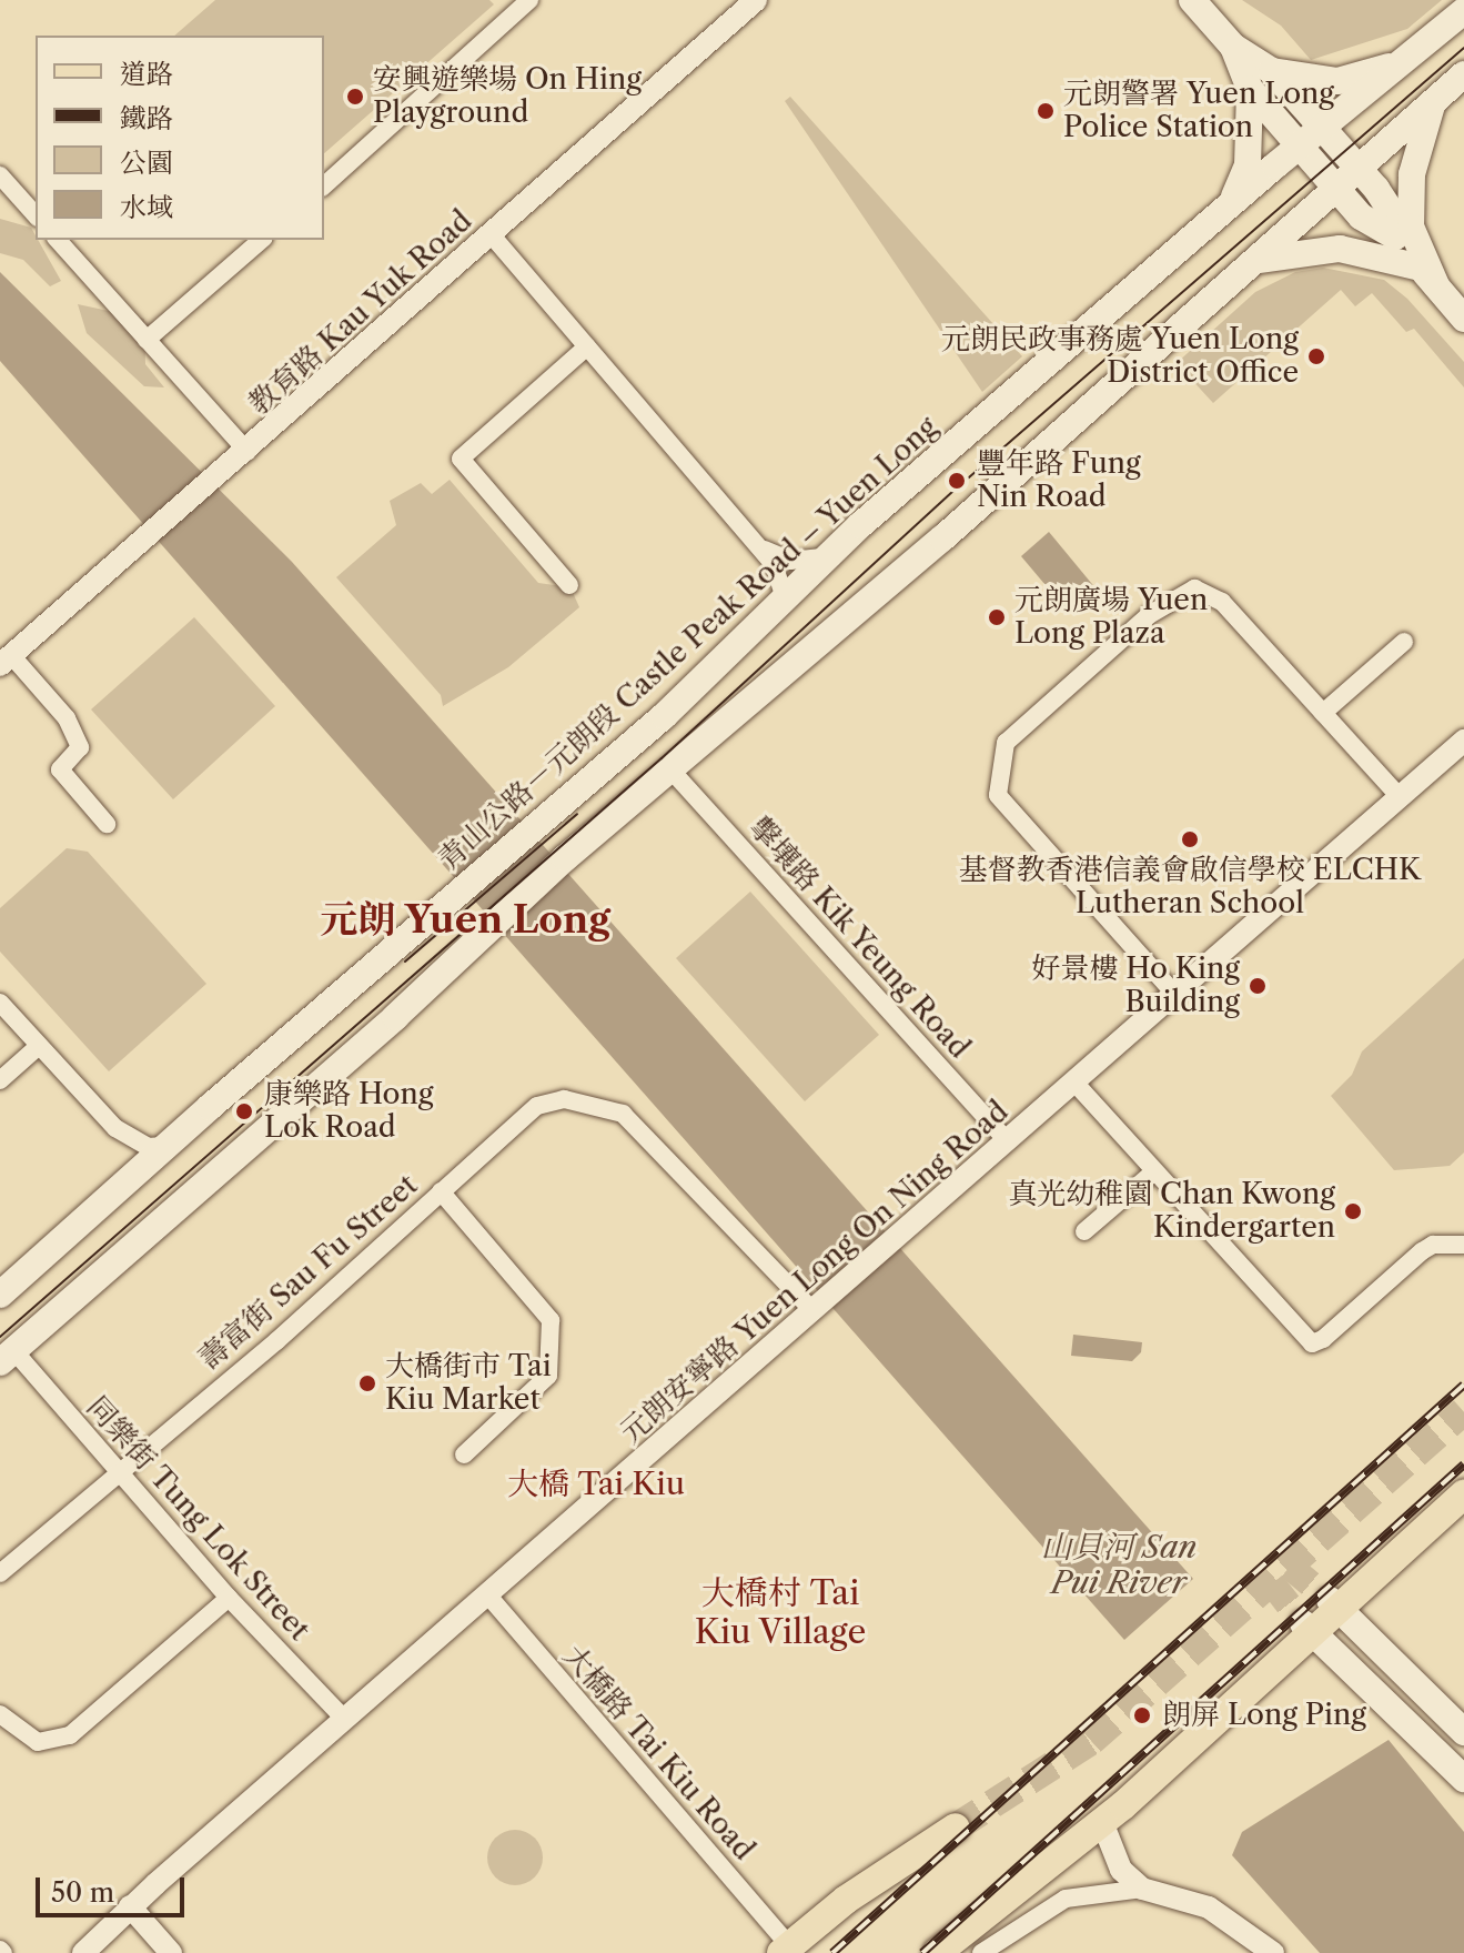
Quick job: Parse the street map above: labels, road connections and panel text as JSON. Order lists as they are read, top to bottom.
{
  "streets": {
    "main road": ["青山公路－元朗段 Castle Peak Road – Yuen Long"],
    "street": [
      "教育路 Kau Yuk Road",
      "擊壤路 Kik Yeung Road",
      "壽富街 Sau Fu Street",
      "元朗安寧路 Yuen Long On Ning Road",
      "同樂街 Tung Lok Street",
      "大橋路 Tai Kiu Road"
    ]
  },
  "crossings": [
    ["擊壤路 Kik Yeung Road", "元朗安寧路 Yuen Long On Ning Road"],
    ["壽富街 Sau Fu Street", "元朗安寧路 Yuen Long On Ning Road"],
    ["壽富街 Sau Fu Street", "同樂街 Tung Lok Street"],
    ["元朗安寧路 Yuen Long On Ning Road", "同樂街 Tung Lok Street"],
    ["元朗安寧路 Yuen Long On Ning Road", "大橋路 Tai Kiu Road"]
  ],
  "districts": ["元朗 Yuen Long", "大橋 Tai Kiu", "大橋村 Tai Kiu Village"],
  "water": ["山貝河 San Pui River"],
  "places": [
    "安興遊樂場 On Hing Playground",
    "元朗警署 Yuen Long Police Station",
    "元朗民政事務處 Yuen Long District Office",
    "豐年路 Fung Nin Road",
    "元朗廣場 Yuen Long Plaza",
    "基督教香港信義會啟信學校 ELCHK Lutheran School",
    "好景樓 Ho King Building",
    "康樂路 Hong Lok Road",
    "真光幼稚園 Chan Kwong Kindergarten",
    "大橋街市 Tai Kiu Market",
    "朗屏 Long Ping"
  ],
  "legend": [
    "道路",
    "鐵路",
    "公園",
    "水域"
  ],
  "scale_bar": "50 m"
}
